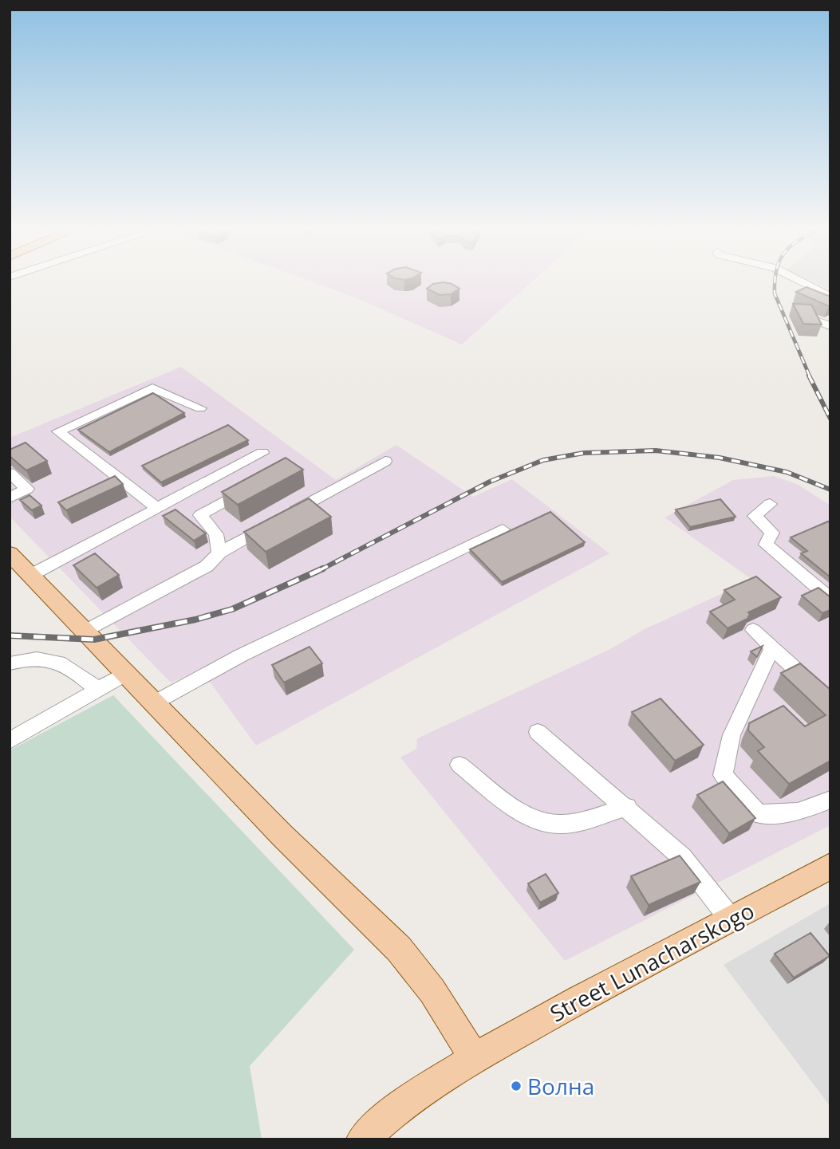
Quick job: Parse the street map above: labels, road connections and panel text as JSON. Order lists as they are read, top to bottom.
{
  "streets": {
    "main road": ["Street Lunacharskogo"]
  },
  "places": ["Волна"]
}
